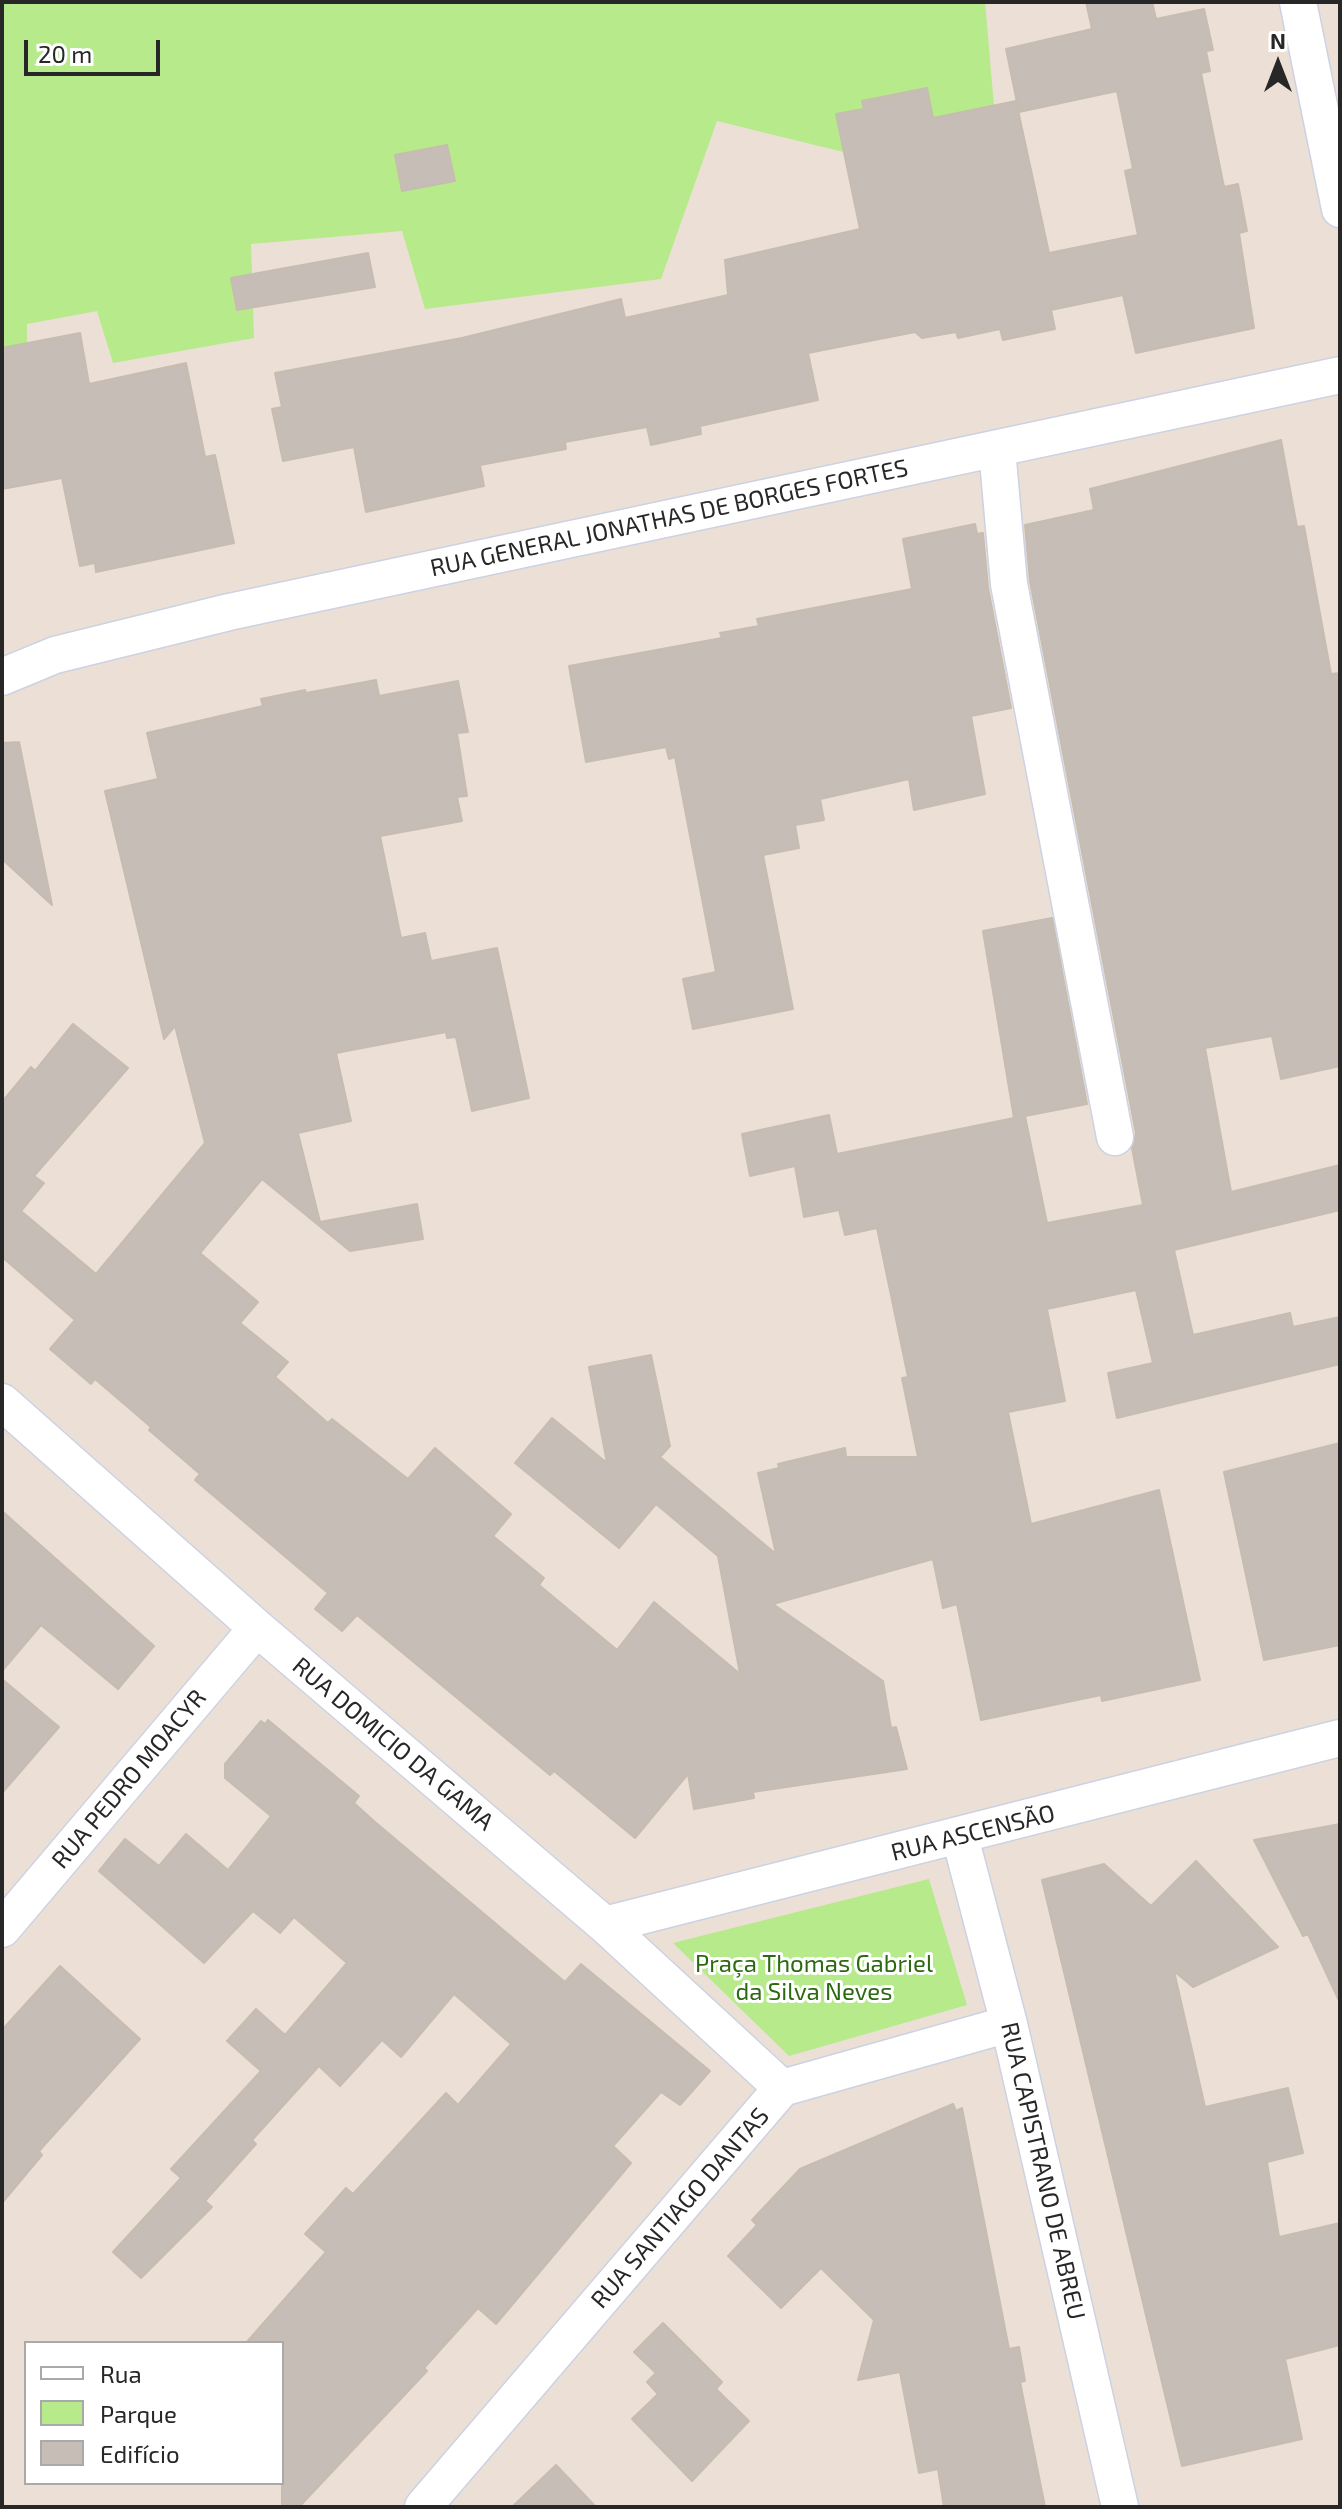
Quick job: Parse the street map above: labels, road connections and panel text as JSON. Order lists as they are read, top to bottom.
{
  "streets": {
    "street": [
      "RUA GENERAL JONATHAS DE BORGES FORTES",
      "RUA DOMICIO DA GAMA",
      "RUA PEDRO MOACYR",
      "RUA ASCENSÃO",
      "RUA CAPISTRANO DE ABREU",
      "RUA SANTIAGO DANTAS"
    ]
  },
  "crossings": [
    ["RUA DOMICIO DA GAMA", "RUA PEDRO MOACYR"],
    ["RUA DOMICIO DA GAMA", "RUA ASCENSÃO"],
    ["RUA DOMICIO DA GAMA", "RUA SANTIAGO DANTAS"],
    ["RUA ASCENSÃO", "RUA CAPISTRANO DE ABREU"],
    ["RUA CAPISTRANO DE ABREU", "RUA SANTIAGO DANTAS"]
  ],
  "parks": ["Praça Thomas Gabriel da Silva Neves"],
  "legend": ["Rua", "Parque", "Edifício"],
  "scale_bar": "20 m",
  "north": "top"
}
